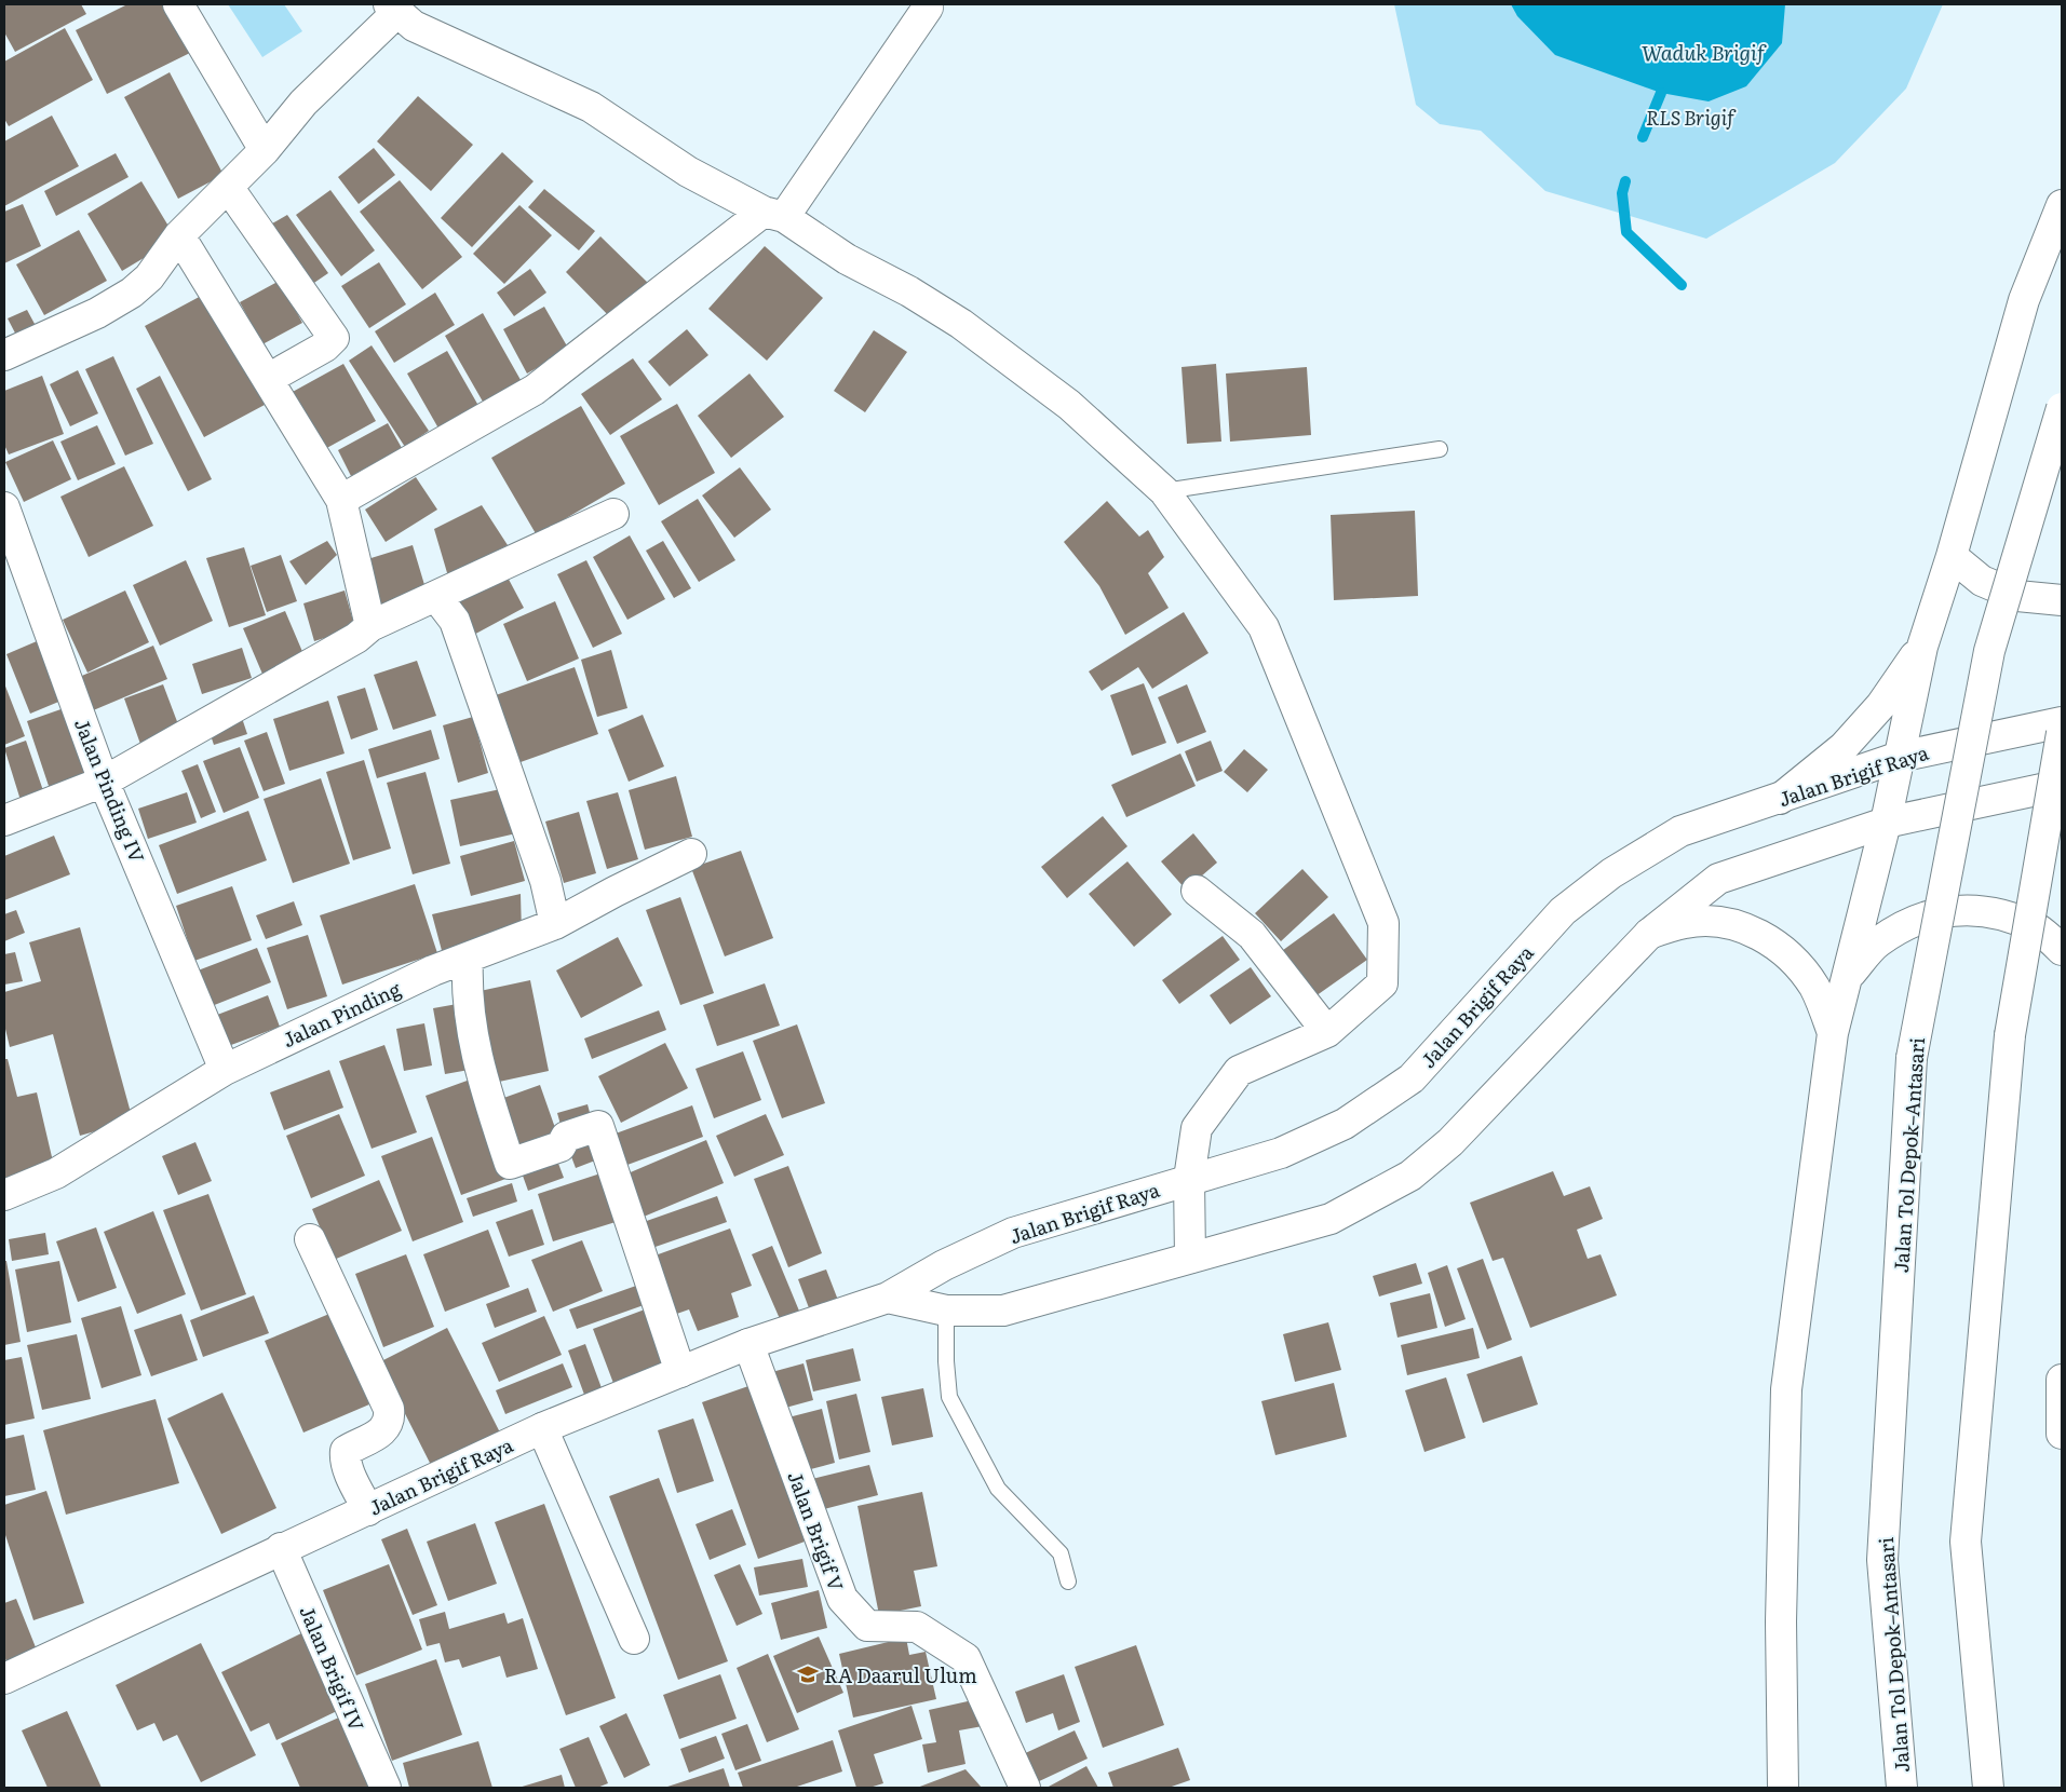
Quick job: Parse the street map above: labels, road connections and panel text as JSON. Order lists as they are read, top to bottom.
{
  "streets": {
    "main road": [
      "Jalan Brigif Raya",
      "Jalan Pinding IV",
      "Jalan Pinding",
      "Jalan Tol Depok–Antasari",
      "Jalan Brigif V",
      "Jalan Brigif IV"
    ]
  },
  "crossings": [
    ["Jalan Brigif Raya", "Jalan Brigif V"],
    ["Jalan Brigif Raya", "Jalan Brigif IV"],
    ["Jalan Pinding IV", "Jalan Pinding"]
  ],
  "water": ["Waduk Brigif"],
  "parks": ["RLS Brigif"],
  "places": {
    "school or university": ["RA Daarul Ulum"]
  }
}
